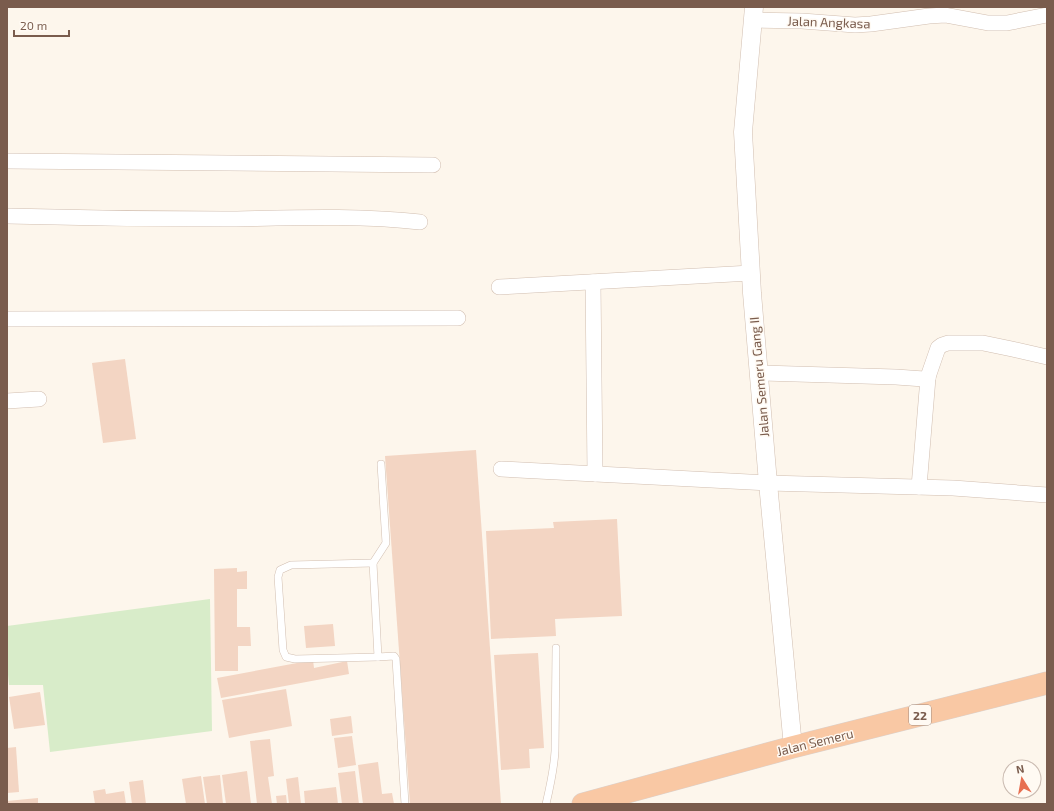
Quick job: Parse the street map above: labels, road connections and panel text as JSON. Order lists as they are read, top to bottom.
{
  "streets": {
    "highway": ["22", "Jalan Semeru"],
    "street": ["Jalan Angkasa", "Jalan Semeru Gang II"]
  },
  "crossings": [
    ["Jalan Angkasa", "Jalan Semeru Gang II"],
    ["Jalan Semeru Gang II", "Jalan Semeru"]
  ],
  "scale_bar": "20 m",
  "north": "top"
}
